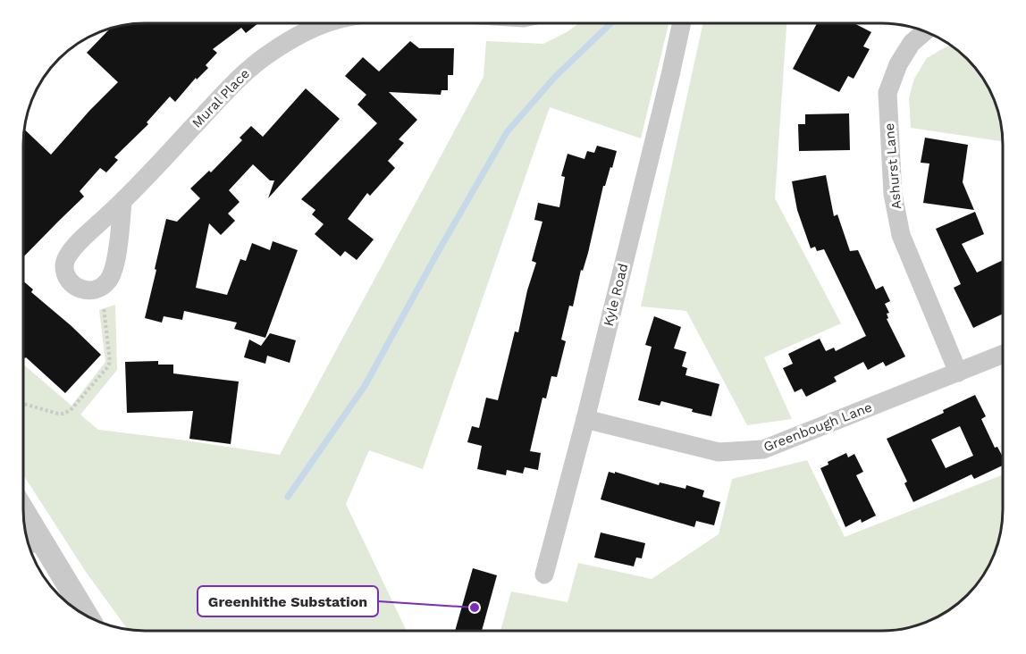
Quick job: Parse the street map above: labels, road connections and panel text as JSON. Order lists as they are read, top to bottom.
{
  "streets": {
    "street": [
      "Mural Place",
      "Ashurst Lane",
      "Kyle Road",
      "Greenbough Lane"
    ]
  },
  "crossings": [
    ["Ashurst Lane", "Greenbough Lane"],
    ["Kyle Road", "Greenbough Lane"]
  ],
  "places": ["Greenhithe Substation"]
}
